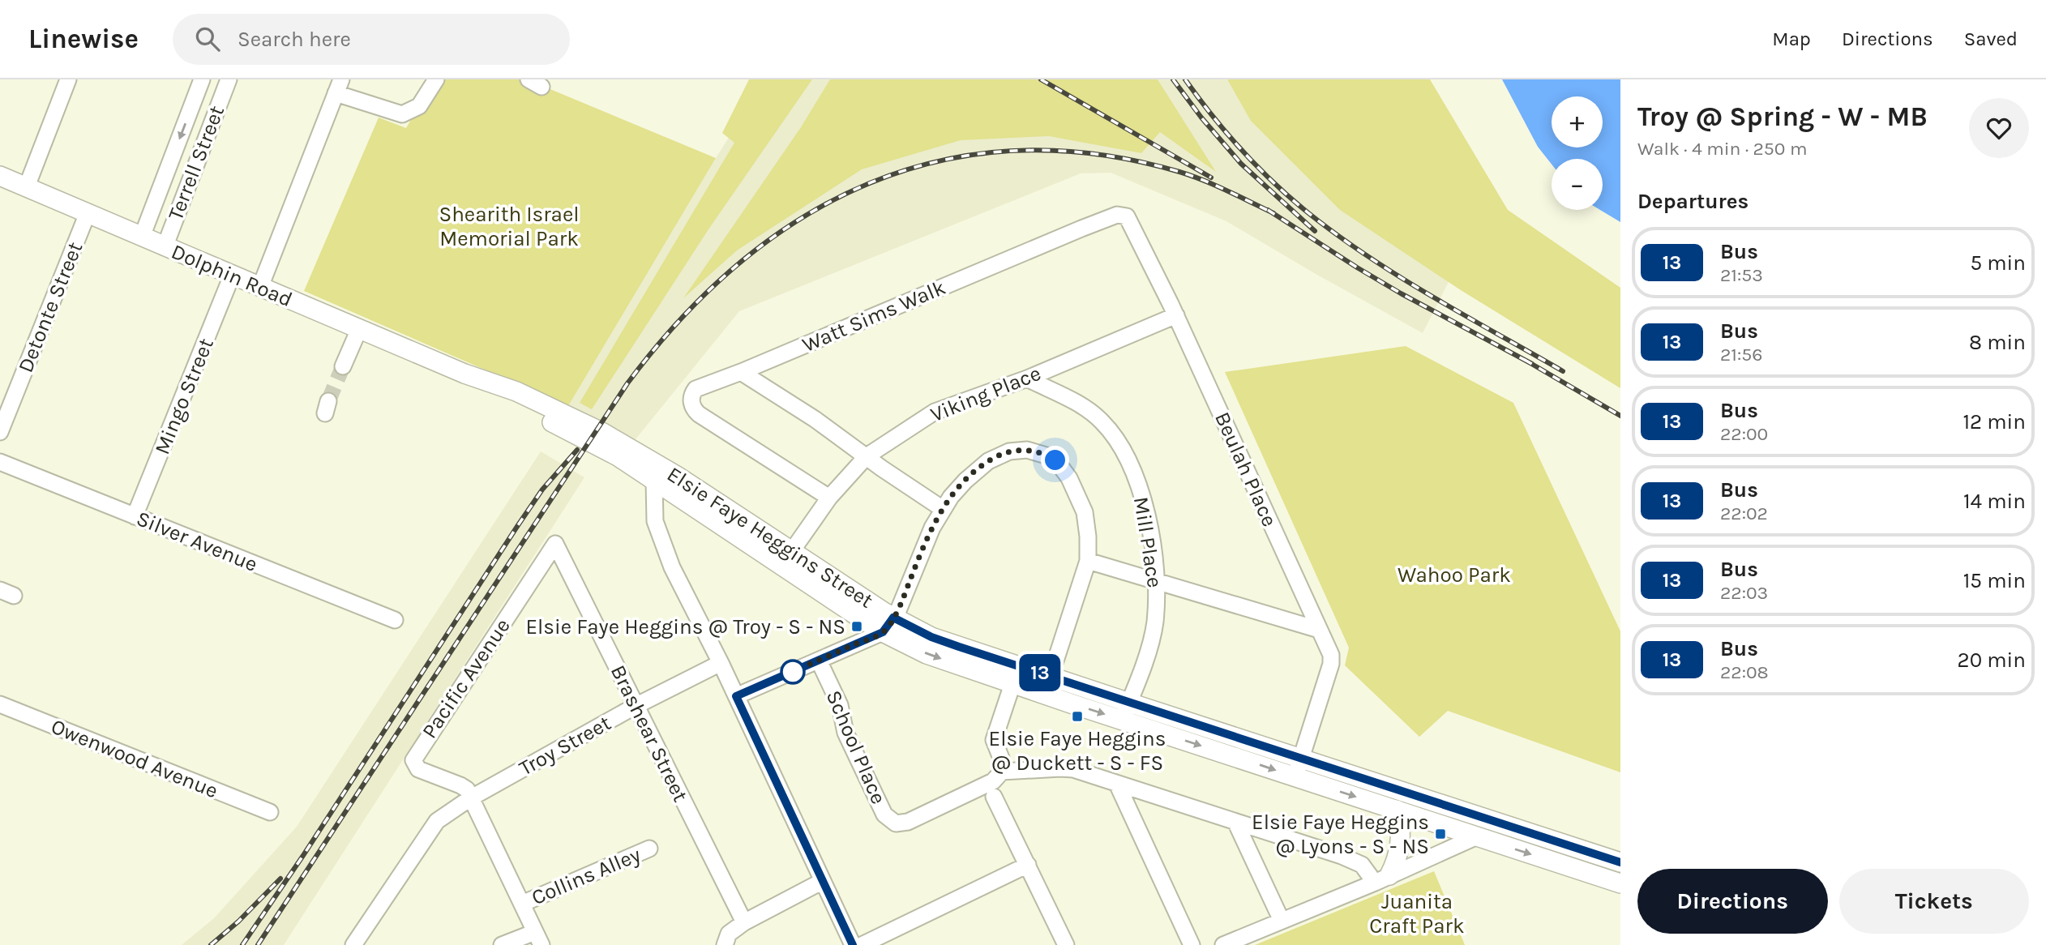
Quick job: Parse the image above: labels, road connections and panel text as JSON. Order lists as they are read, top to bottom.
{
  "streets": {
    "main road": ["Dolphin Road", "Elsie Faye Heggins Street"],
    "street": [
      "Terrell Street",
      "Detonte Street",
      "Watt Sims Walk",
      "Viking Place",
      "Mingo Street",
      "Beulah Place",
      "Silver Avenue",
      "Mill Place",
      "Pacific Avenue",
      "Brashear Street",
      "Troy Street",
      "School Place",
      "Owenwood Avenue",
      "Collins Alley"
    ]
  },
  "crossings": [
    ["Terrell Street", "Dolphin Road"],
    ["Dolphin Road", "Detonte Street"],
    ["Dolphin Road", "Mingo Street"],
    ["Dolphin Road", "Elsie Faye Heggins Street"],
    ["Watt Sims Walk", "Viking Place"],
    ["Watt Sims Walk", "Beulah Place"],
    ["Viking Place", "Beulah Place"],
    ["Viking Place", "Elsie Faye Heggins Street"],
    ["Viking Place", "Mill Place"],
    ["Mingo Street", "Silver Avenue"],
    ["Beulah Place", "Elsie Faye Heggins Street"],
    ["Elsie Faye Heggins Street", "Mill Place"],
    ["Pacific Avenue", "Brashear Street"],
    ["Pacific Avenue", "Troy Street"],
    ["Brashear Street", "Troy Street"]
  ],
  "parks": ["Shearith Israel Memorial Park", "Wahoo Park", "Juanita Craft Park"],
  "places": {
    "transit": ["Elsie Faye Heggins @ Troy - S - NS", "Elsie Faye Heggins @ Duckett - S - FS", "Elsie Faye Heggins @ Lyons - S - NS"]
  },
  "lines": ["bus line 13"],
  "page": {
    "header": "Linewise",
    "search": "Search here",
    "nav": ["Map", "Directions", "Saved"],
    "on_map": "13",
    "heading": [
      ["Troy @ Spring - W - MB", "Walk · 4 min · 250 m"],
      "Departures"
    ],
    "map_buttons": ["+", "−"],
    "list": [
      {
        "mark": "13",
        "name": "Bus",
        "note": "21:53",
        "value": "5 min"
      },
      {
        "mark": "13",
        "name": "Bus",
        "note": "21:56",
        "value": "8 min"
      },
      {
        "mark": "13",
        "name": "Bus",
        "note": "22:00",
        "value": "12 min"
      },
      {
        "mark": "13",
        "name": "Bus",
        "note": "22:02",
        "value": "14 min"
      },
      {
        "mark": "13",
        "name": "Bus",
        "note": "22:03",
        "value": "15 min"
      },
      {
        "mark": "13",
        "name": "Bus",
        "note": "22:08",
        "value": "20 min"
      }
    ],
    "buttons": ["Directions", "Tickets"]
  }
}
